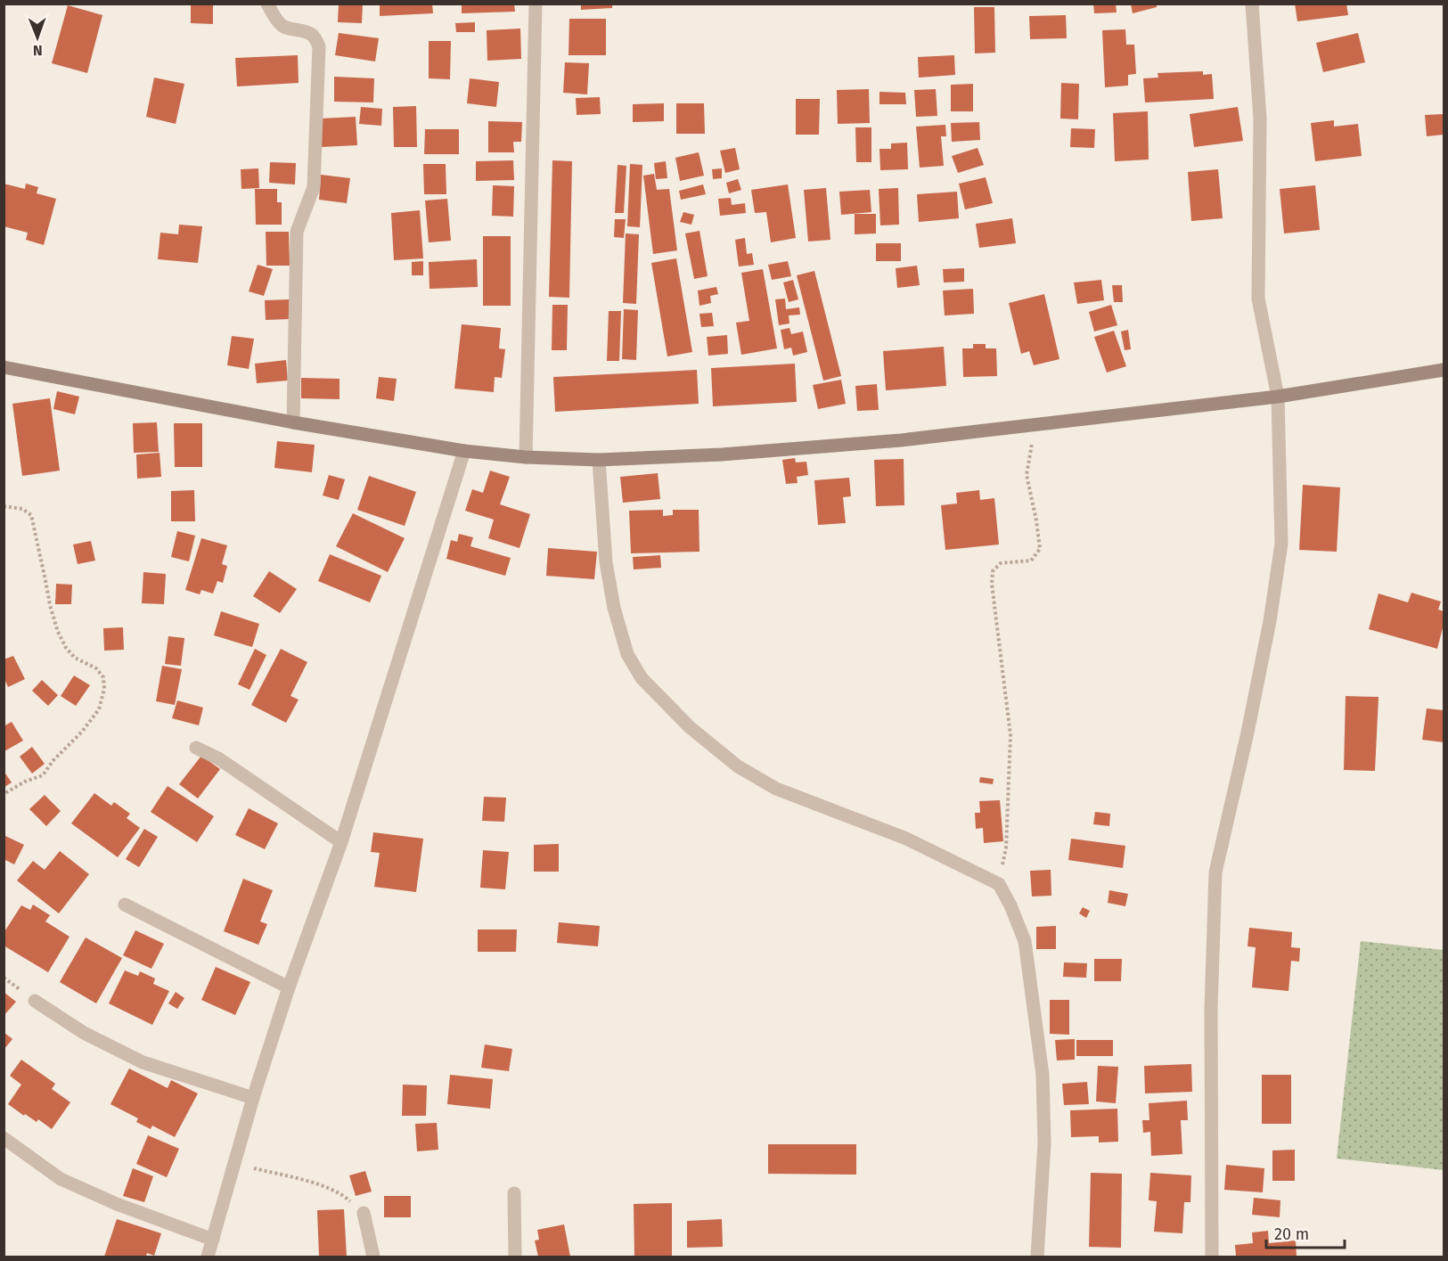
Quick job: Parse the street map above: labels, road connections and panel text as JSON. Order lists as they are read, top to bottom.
{
  "scale_bar": "20 m",
  "north": "bottom"
}
